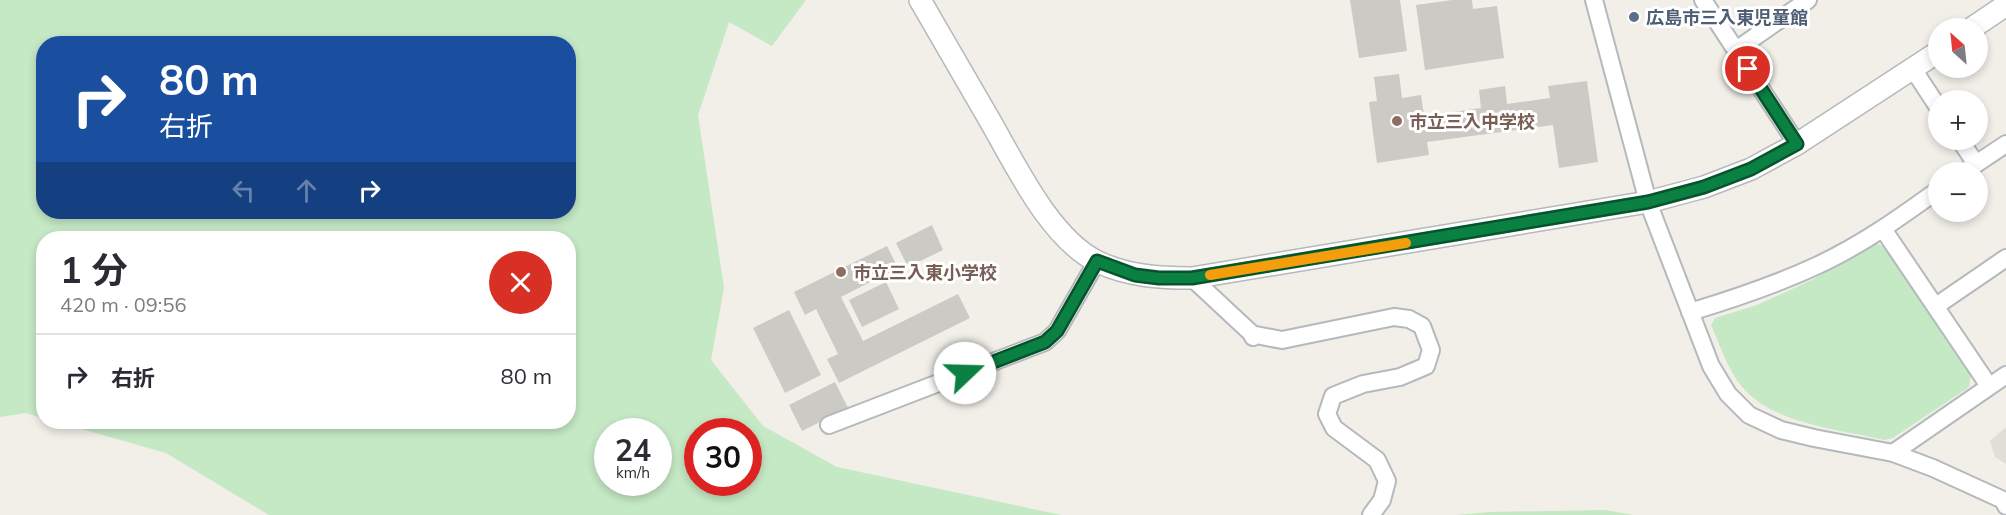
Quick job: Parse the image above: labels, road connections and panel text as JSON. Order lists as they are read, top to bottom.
{
  "places": ["広島市三入東児童館", "市立三入中学校", "市立三入東小学校"],
  "north": "top left",
  "page": {
    "map_buttons": ["+", "−"],
    "turn": ["80 m", "右折"],
    "heading": ["1 分", "420 m · 09:56"],
    "list": [
      {
        "name": "右折",
        "value": "80 m"
      }
    ],
    "speed": "24 km/h",
    "limit": "30"
  }
}
